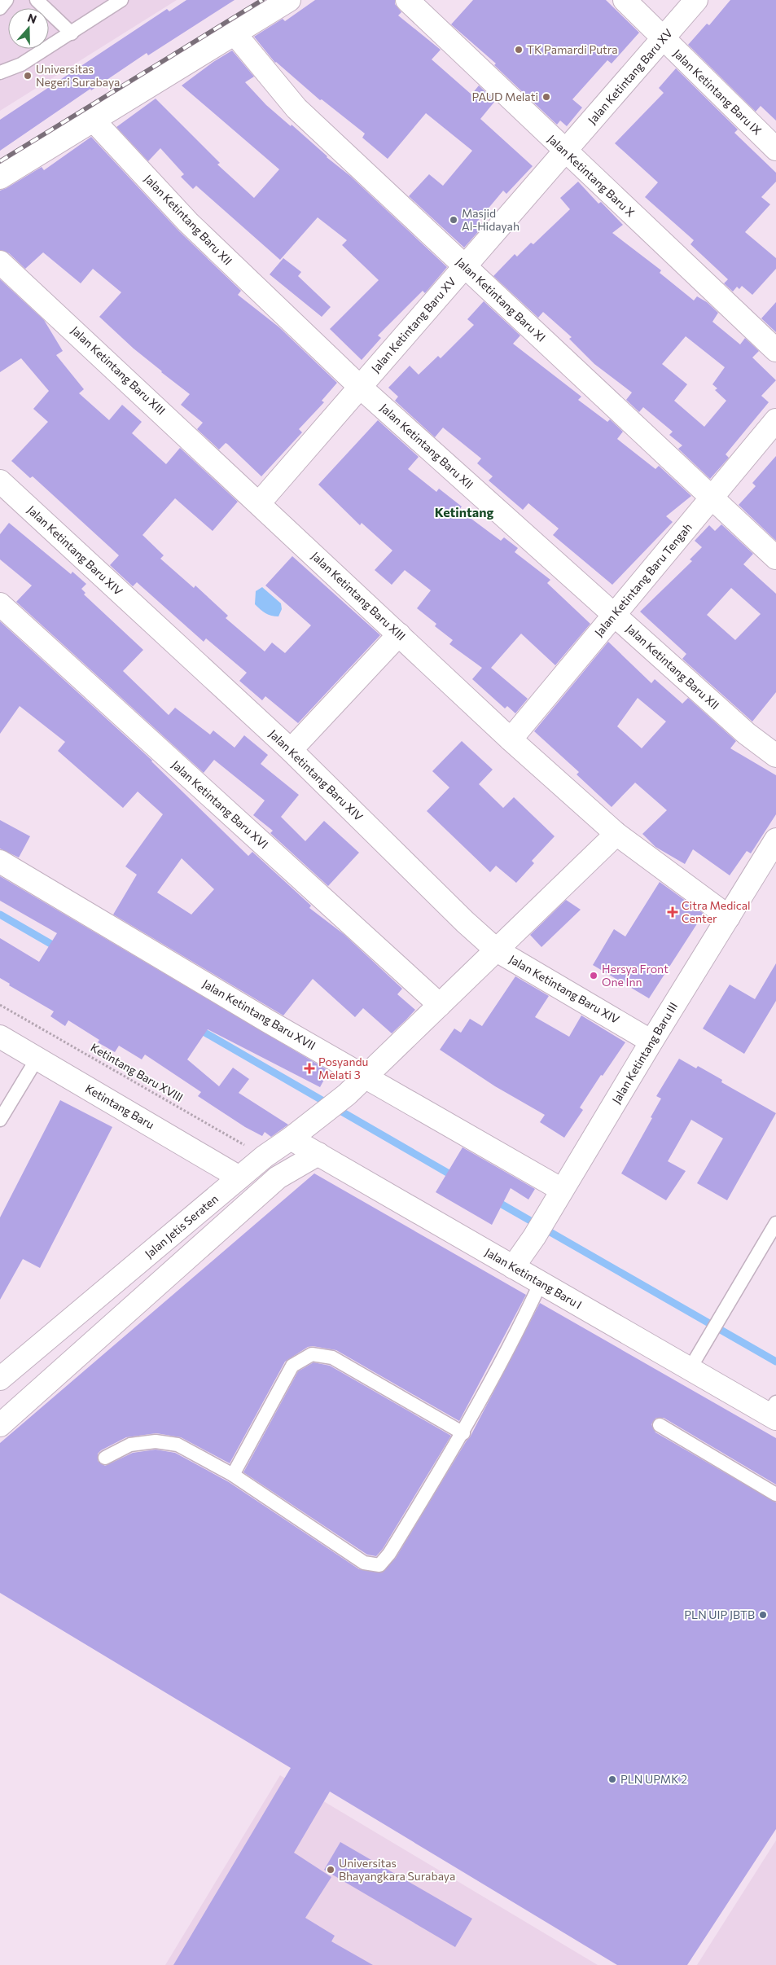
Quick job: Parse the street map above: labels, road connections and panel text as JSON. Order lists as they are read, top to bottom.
{
  "streets": {
    "street": [
      "Jalan Ketintang Baru XV",
      "Jalan Ketintang Baru IX",
      "Jalan Ketintang Baru X",
      "Jalan Ketintang Baru XII",
      "Jalan Ketintang Baru XI",
      "Jalan Ketintang Baru XIII",
      "Jalan Ketintang Baru XIV",
      "Jalan Ketintang Baru Tengah",
      "Jalan Ketintang Baru XVI",
      "Jalan Ketintang Baru XVII",
      "Jalan Ketintang Baru III",
      "Ketintang Baru",
      "Jalan Jetis Seraten",
      "Jalan Ketintang Baru I"
    ],
    "path": ["Ketintang Baru XVIII"]
  },
  "crossings": [
    ["Jalan Ketintang Baru XV", "Jalan Ketintang Baru IX"],
    ["Jalan Ketintang Baru XV", "Jalan Ketintang Baru X"],
    ["Jalan Ketintang Baru XV", "Jalan Ketintang Baru XII"],
    ["Jalan Ketintang Baru XV", "Jalan Ketintang Baru XI"],
    ["Jalan Ketintang Baru XV", "Jalan Ketintang Baru XIII"],
    ["Jalan Ketintang Baru XII", "Jalan Ketintang Baru Tengah"],
    ["Jalan Ketintang Baru XI", "Jalan Ketintang Baru Tengah"],
    ["Jalan Ketintang Baru XIII", "Jalan Ketintang Baru Tengah"],
    ["Jalan Ketintang Baru XIII", "Jalan Ketintang Baru III"],
    ["Jalan Ketintang Baru XIII", "Jalan Jetis Seraten"],
    ["Jalan Ketintang Baru XIV", "Jalan Ketintang Baru III"],
    ["Jalan Ketintang Baru XIV", "Jalan Jetis Seraten"],
    ["Jalan Ketintang Baru XVI", "Jalan Jetis Seraten"],
    ["Jalan Ketintang Baru XVII", "Jalan Ketintang Baru III"],
    ["Jalan Ketintang Baru XVII", "Jalan Jetis Seraten"],
    ["Jalan Ketintang Baru III", "Jalan Ketintang Baru I"],
    ["Ketintang Baru XVIII", "Jalan Jetis Seraten"],
    ["Ketintang Baru", "Jalan Jetis Seraten"],
    ["Jalan Jetis Seraten", "Jalan Ketintang Baru I"]
  ],
  "districts": ["Ketintang"],
  "places": {
    "other": [
      "TK Pamardi Putra",
      "Universitas Negeri Surabaya",
      "PAUD Melati",
      "Masjid Al-Hidayah",
      "Hersya Front One Inn",
      "PLN UIP JBTB",
      "PLN UPMK 2",
      "Universitas Bhayangkara Surabaya"
    ],
    "health": ["Citra Medical Center", "Posyandu Melati 3"]
  },
  "north": "top"
}
